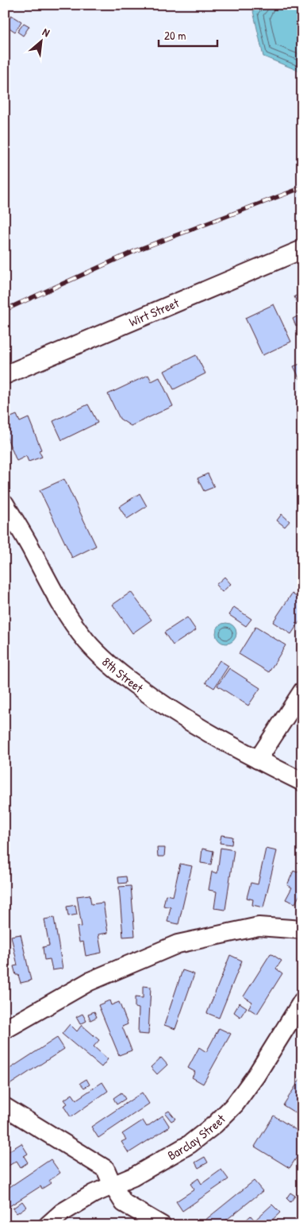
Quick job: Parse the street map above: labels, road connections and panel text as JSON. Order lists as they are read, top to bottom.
{
  "streets": {
    "street": ["Wirt Street", "8th Street", "Barclay Street"]
  },
  "scale_bar": "20 m",
  "north": "top right"
}
